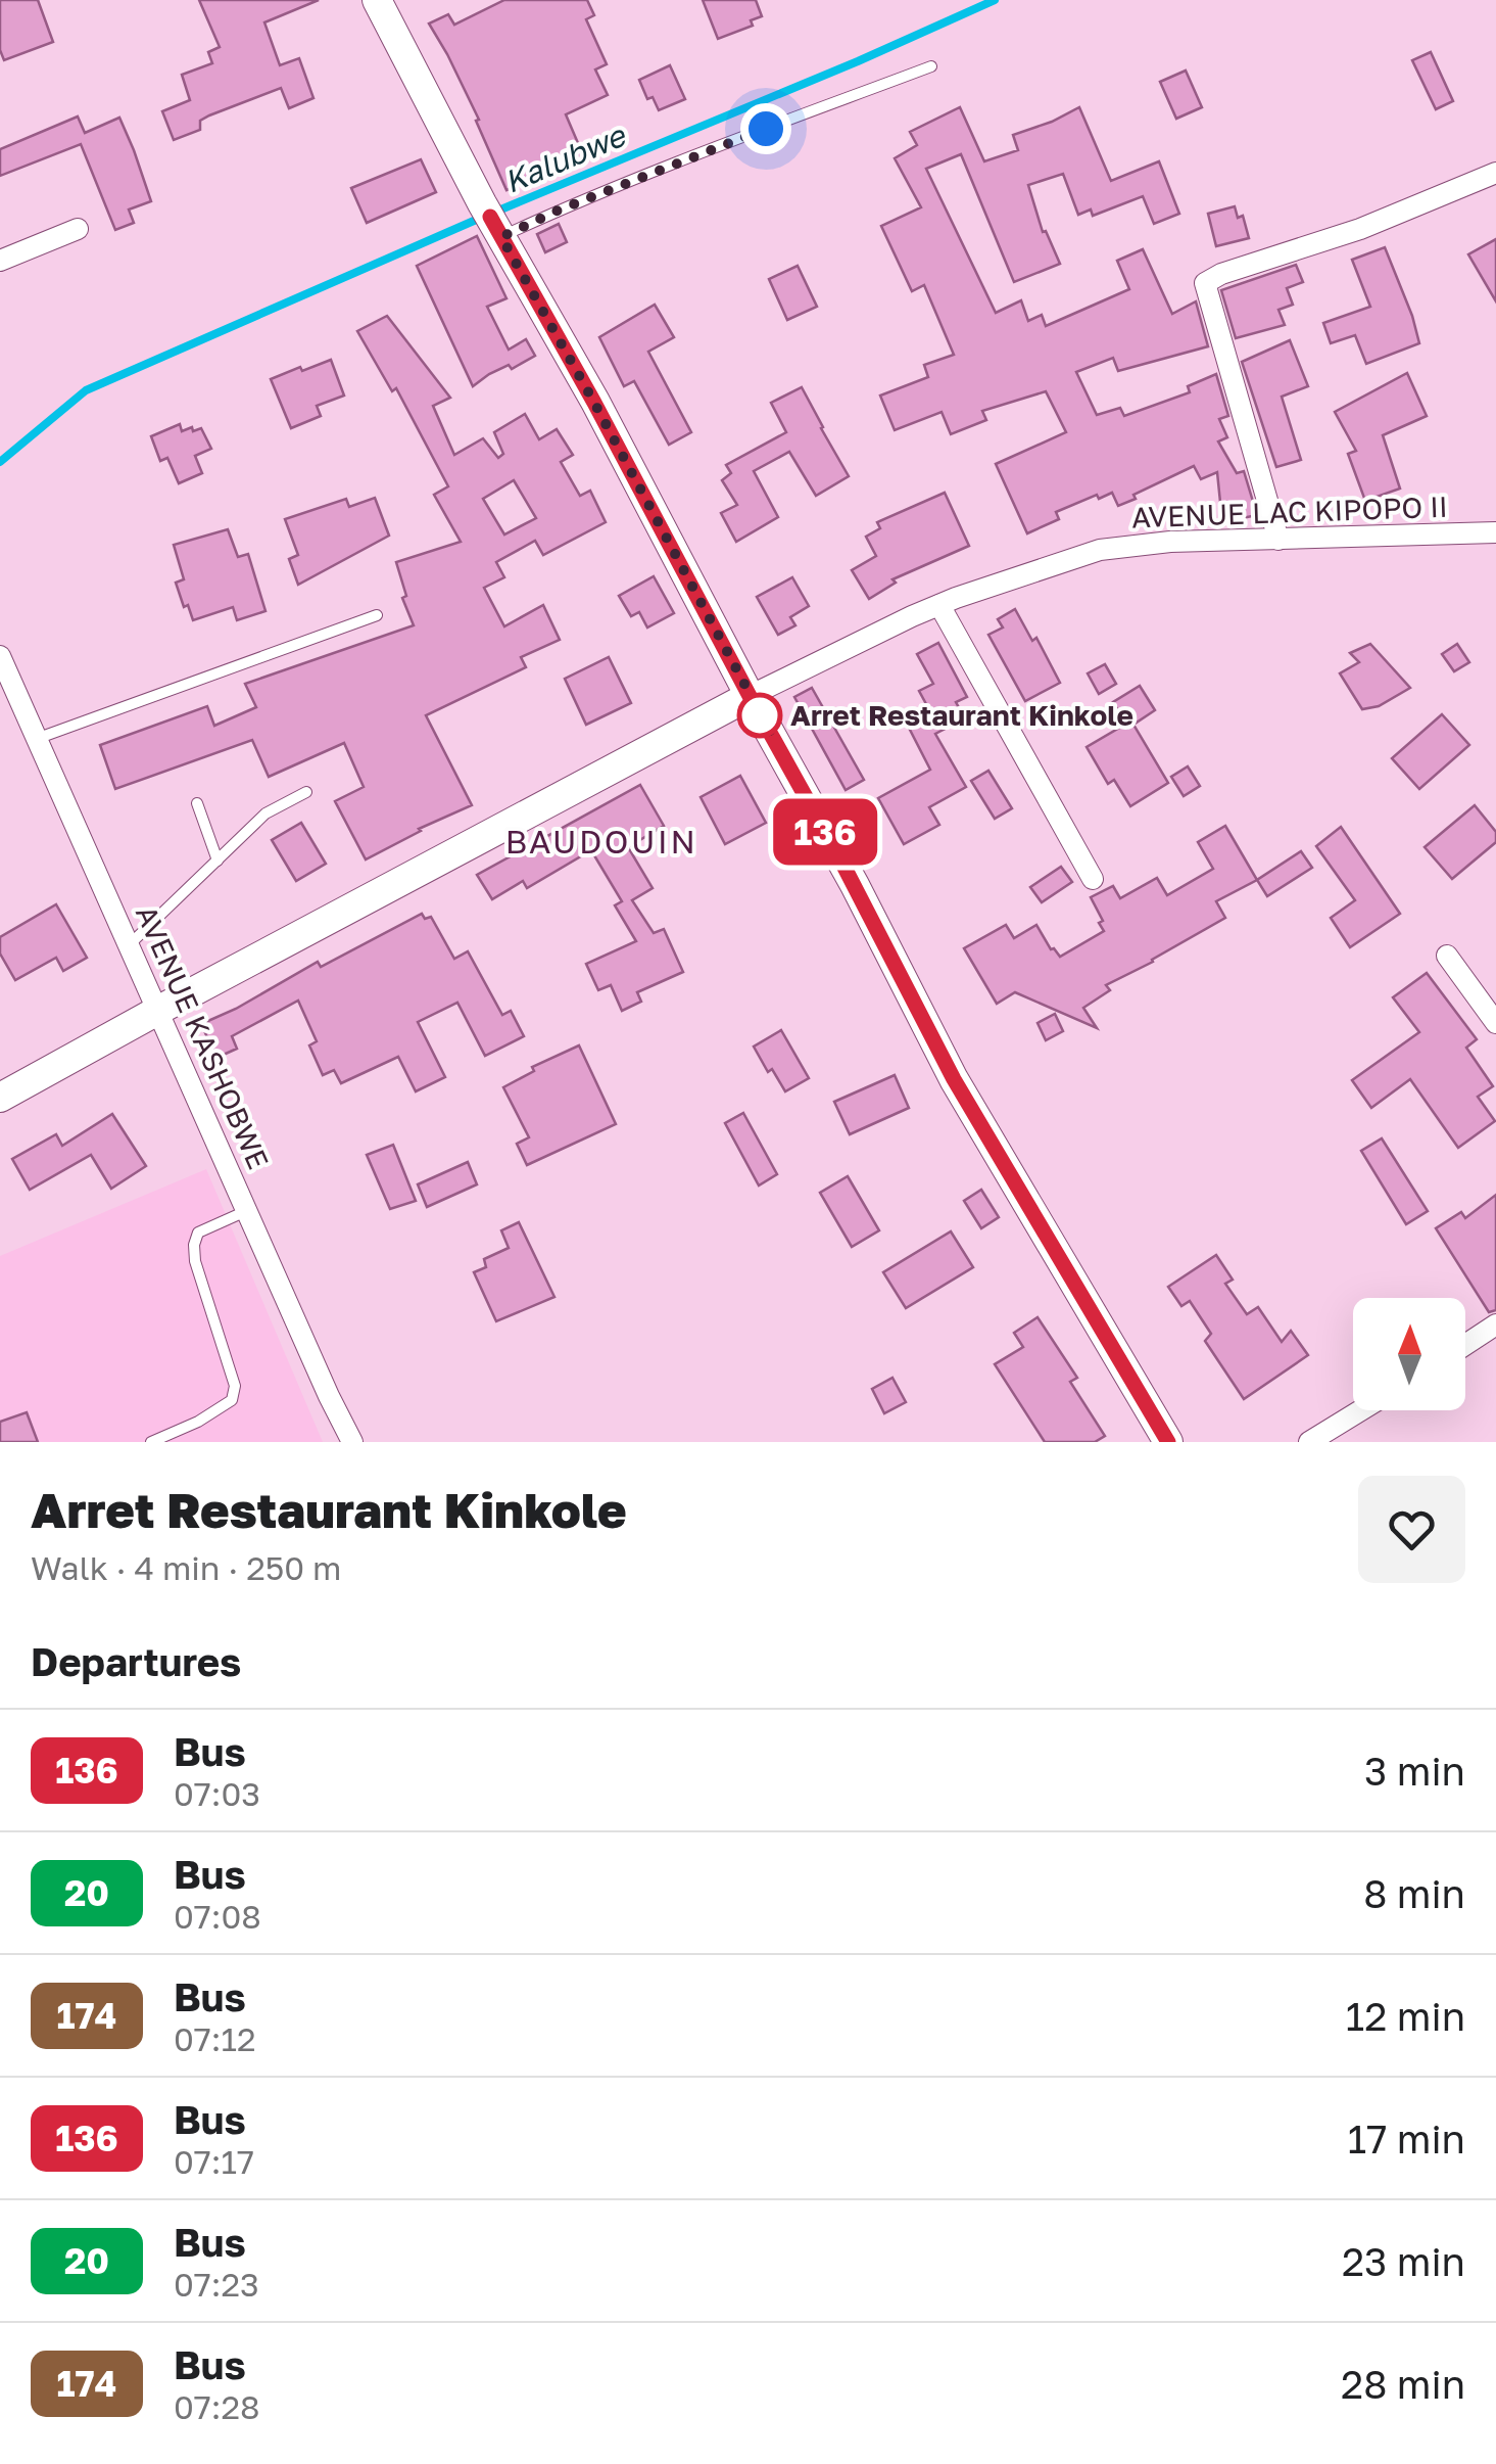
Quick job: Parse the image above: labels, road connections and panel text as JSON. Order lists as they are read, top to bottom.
{
  "streets": {
    "street": ["AVENUE LAC KIPOPO II", "AVENUE KASHOBWE"]
  },
  "districts": ["BAUDOUIN"],
  "water": ["Kalubwe"],
  "places": ["Arret Restaurant Kinkole"],
  "lines": ["bus line 136"],
  "north": "top",
  "page": {
    "on_map": "136",
    "heading": [
      ["Arret Restaurant Kinkole", "Walk · 4 min · 250 m"],
      "Departures"
    ],
    "list": [
      {
        "mark": "136",
        "name": "Bus",
        "note": "07:03",
        "value": "3 min"
      },
      {
        "mark": "20",
        "name": "Bus",
        "note": "07:08",
        "value": "8 min"
      },
      {
        "mark": "174",
        "name": "Bus",
        "note": "07:12",
        "value": "12 min"
      },
      {
        "mark": "136",
        "name": "Bus",
        "note": "07:17",
        "value": "17 min"
      },
      {
        "mark": "20",
        "name": "Bus",
        "note": "07:23",
        "value": "23 min"
      },
      {
        "mark": "174",
        "name": "Bus",
        "note": "07:28",
        "value": "28 min"
      }
    ]
  }
}
